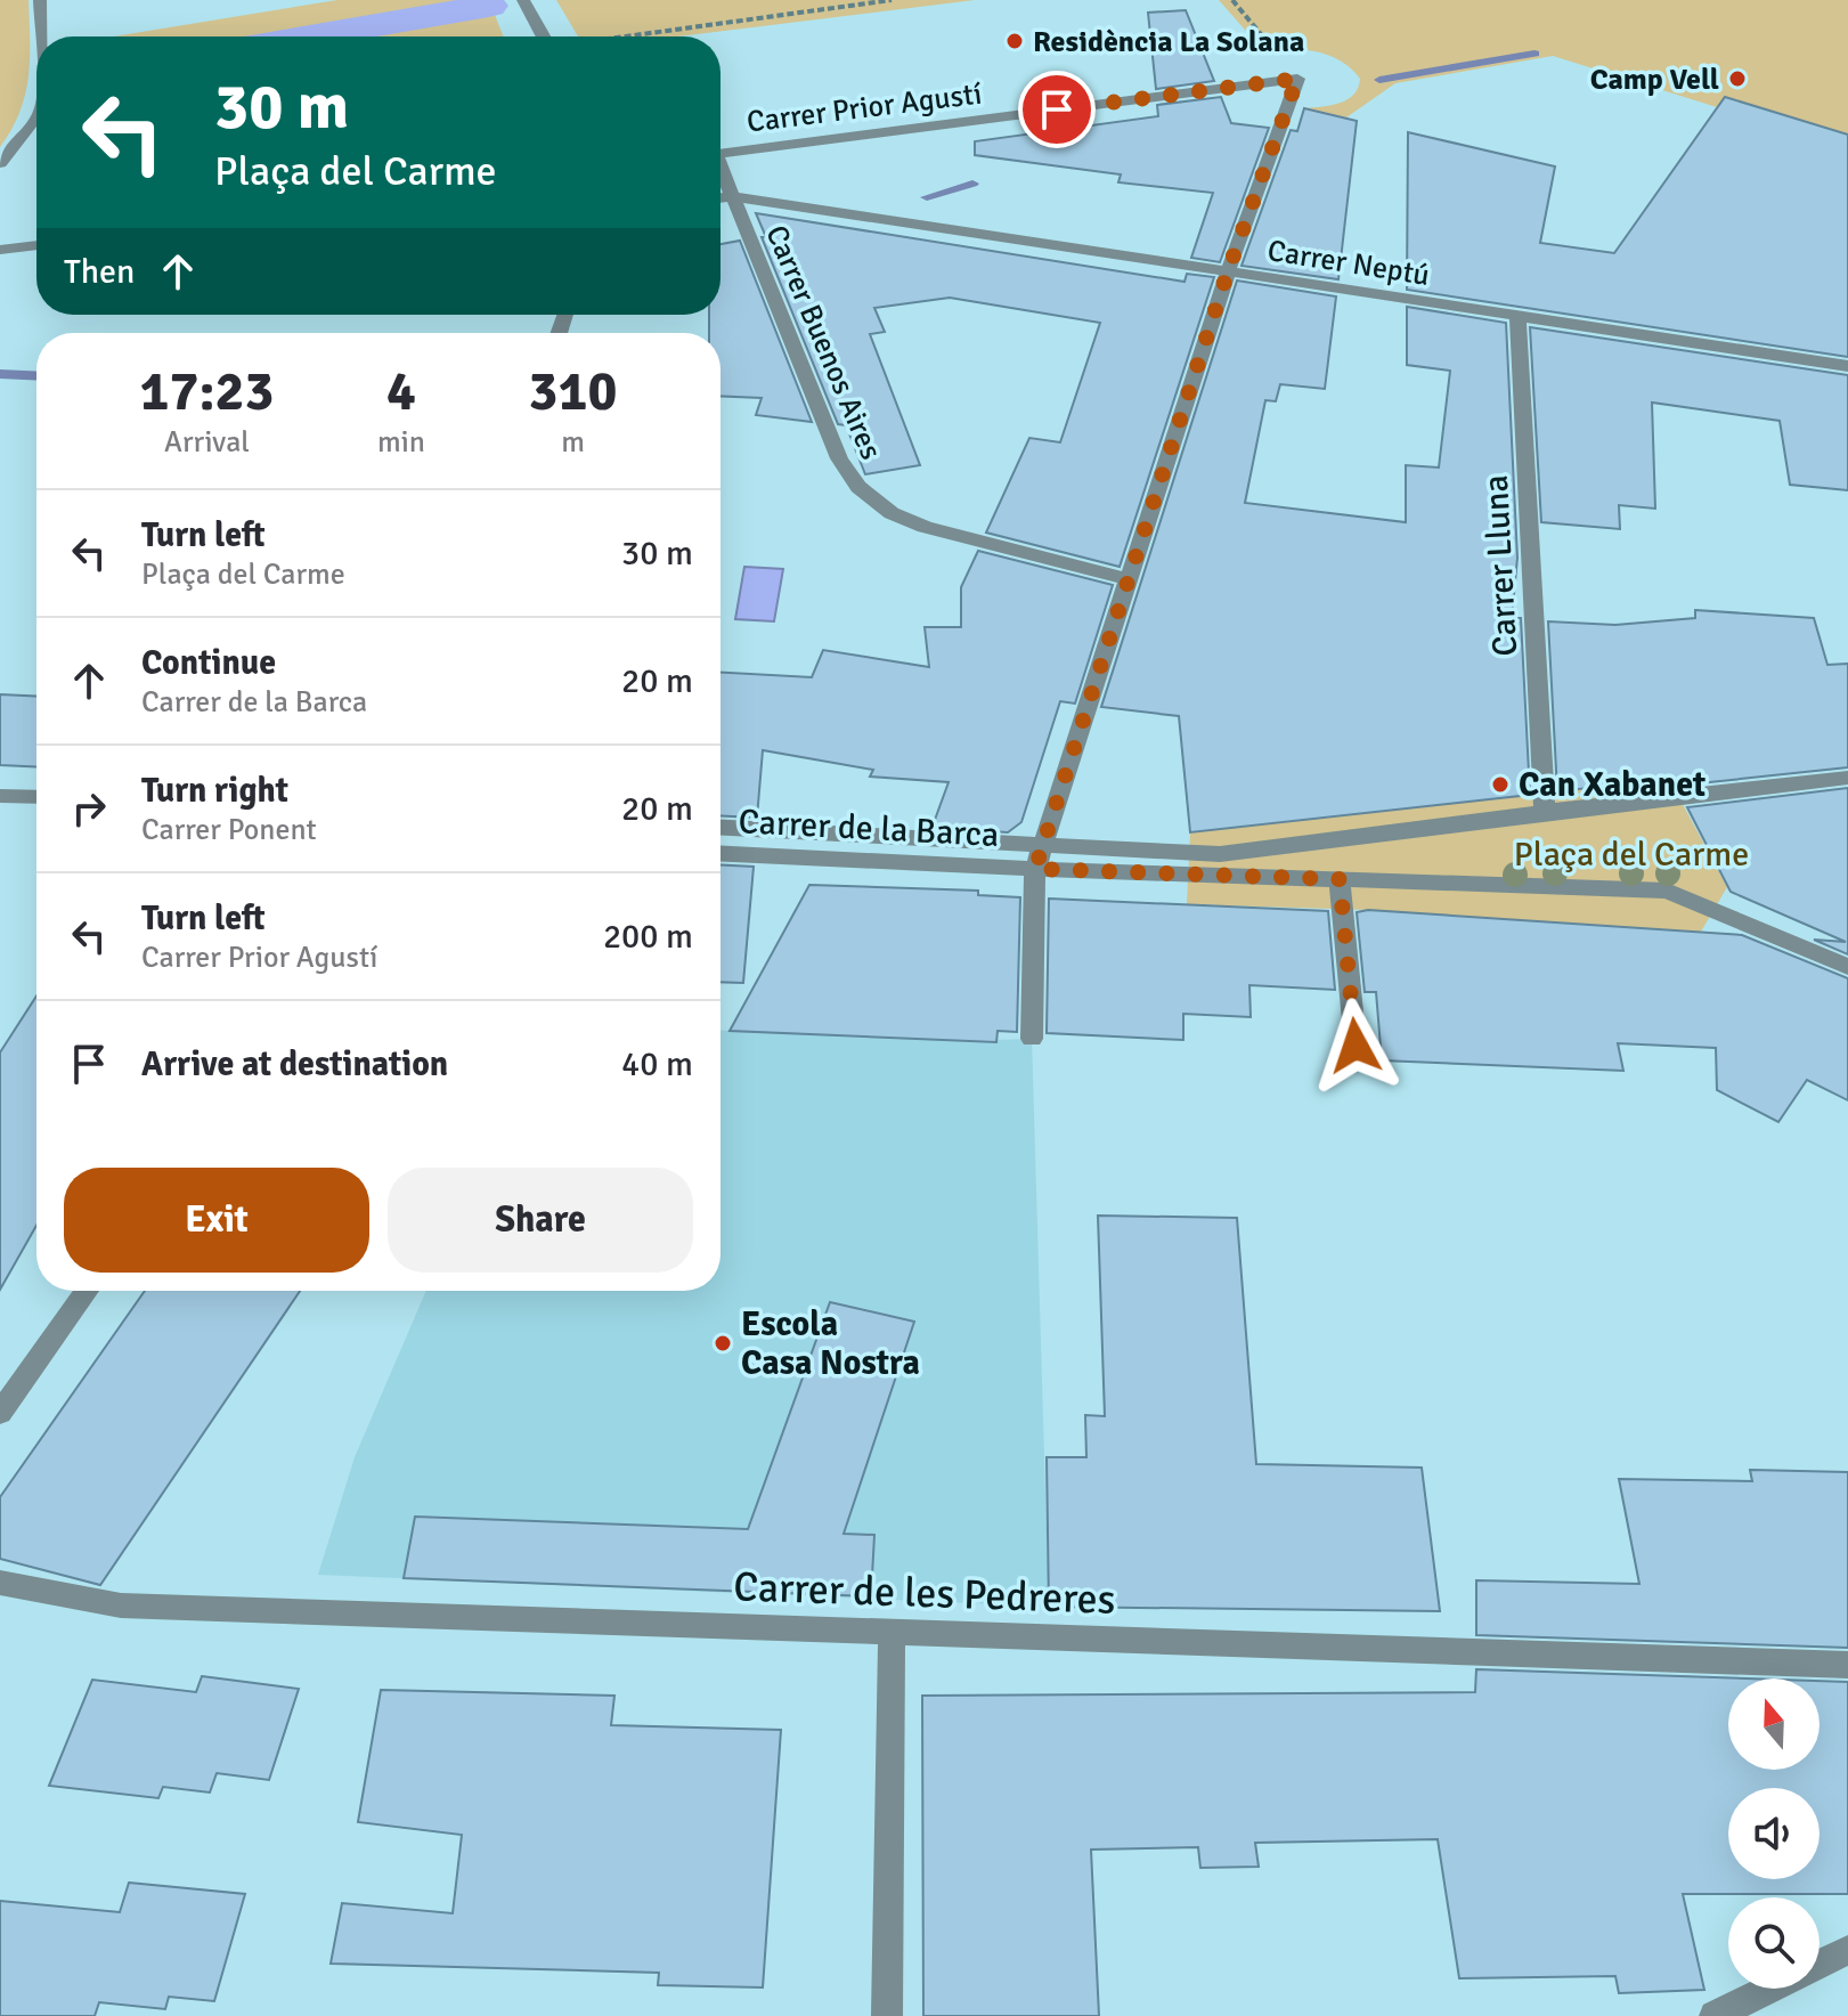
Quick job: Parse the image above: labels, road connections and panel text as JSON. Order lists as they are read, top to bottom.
{
  "streets": {
    "street": [
      "Carrer Prior Agustí",
      "Carrer Neptú",
      "Carrer Buenos Aires",
      "Carrer Lluna",
      "Carrer de la Barca",
      "Carrer de les Pedreres"
    ]
  },
  "crossings": [
    ["Carrer Neptú", "Carrer Buenos Aires"],
    ["Carrer Neptú", "Carrer Lluna"]
  ],
  "parks": ["Plaça del Carme"],
  "places": [
    "Residència La Solana",
    "Camp Vell",
    "Can Xabanet",
    "Escola Casa Nostra"
  ],
  "north": "top",
  "page": {
    "turn": ["30 m", "Plaça del Carme"],
    "then": "Then",
    "eta": [
      "17:23",
      "Arrival",
      "4",
      "min",
      "310",
      "m"
    ],
    "list": [
      {
        "name": "Turn left",
        "note": "Plaça del Carme",
        "value": "30 m"
      },
      {
        "name": "Continue",
        "note": "Carrer de la Barca",
        "value": "20 m"
      },
      {
        "name": "Turn right",
        "note": "Carrer Ponent",
        "value": "20 m"
      },
      {
        "name": "Turn left",
        "note": "Carrer Prior Agustí",
        "value": "200 m"
      },
      {
        "name": "Arrive at destination",
        "value": "40 m"
      }
    ],
    "buttons": ["Exit", "Share"]
  }
}
